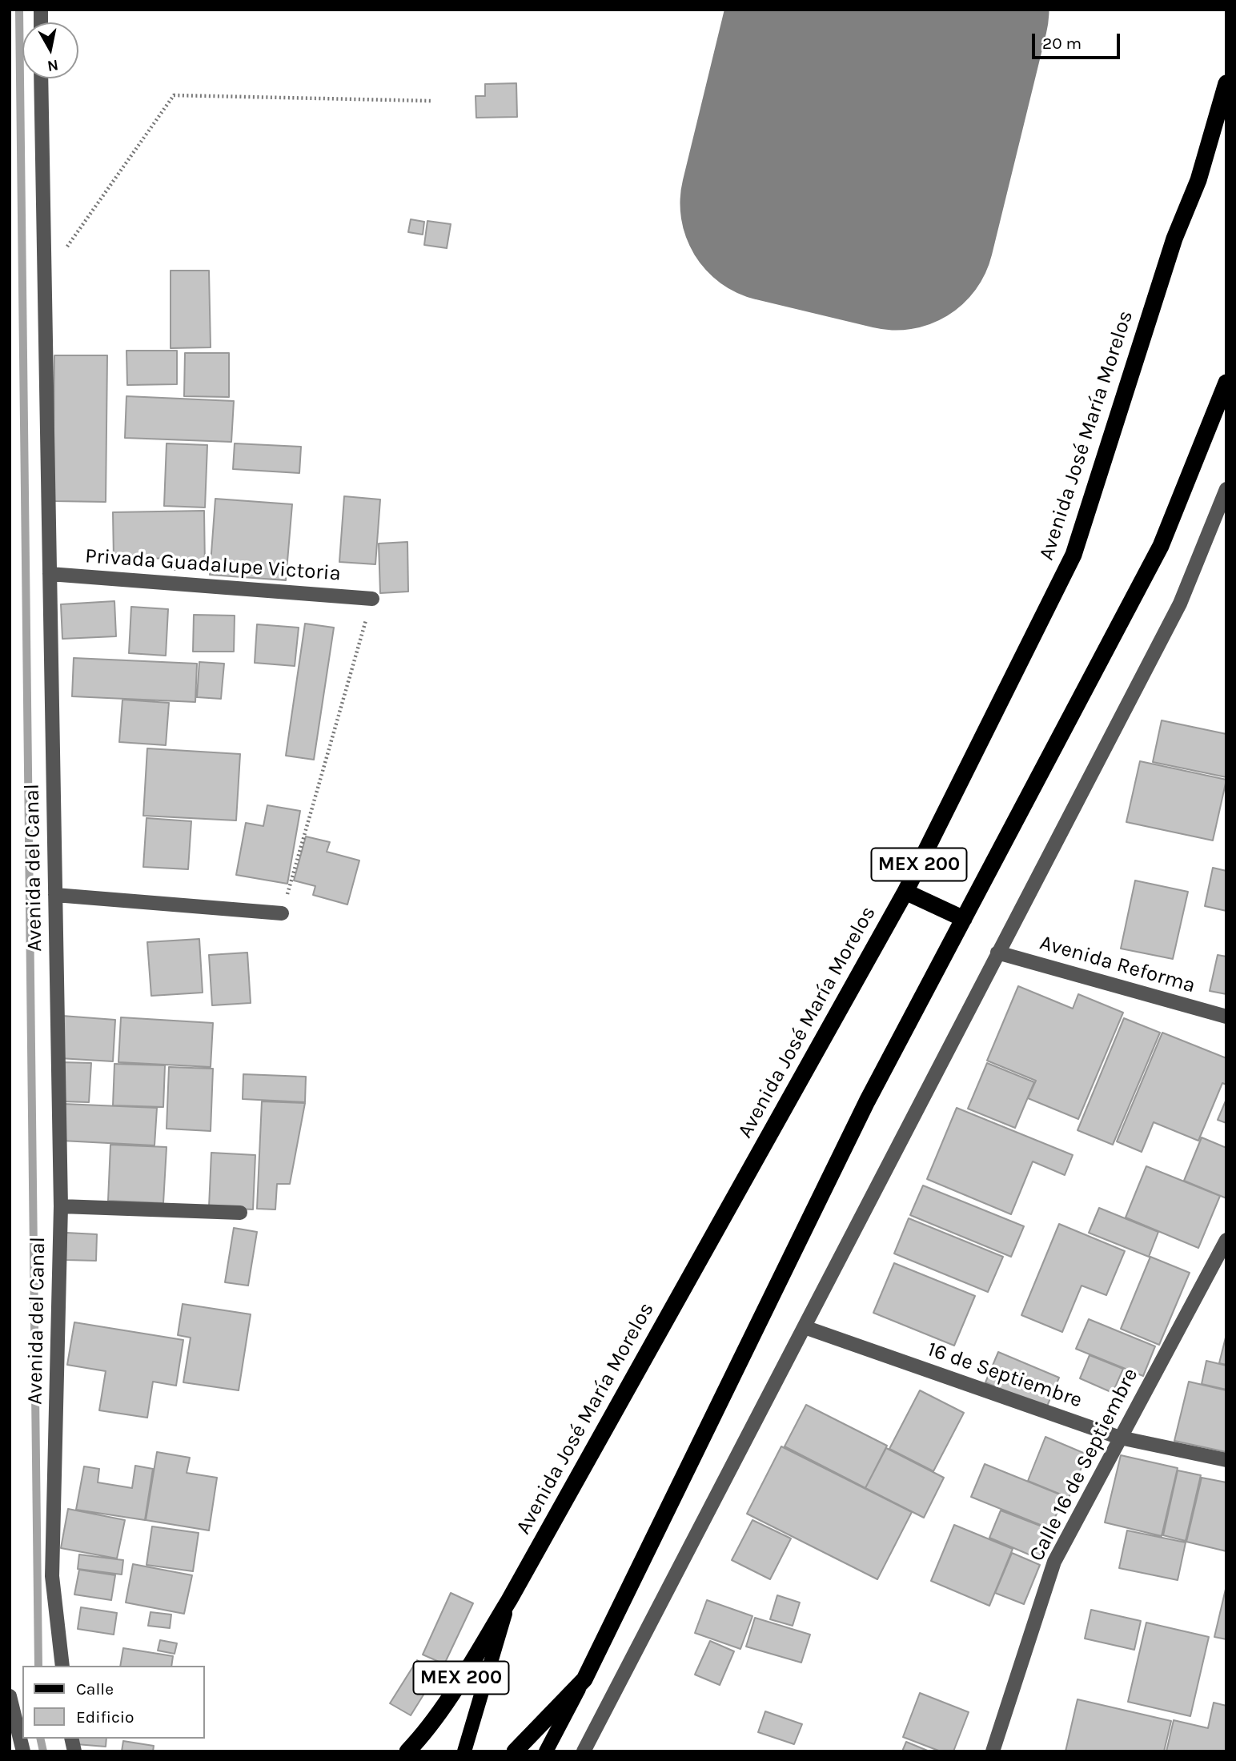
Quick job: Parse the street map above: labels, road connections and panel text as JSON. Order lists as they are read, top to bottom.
{
  "streets": {
    "highway": ["Avenida José María Morelos", "MEX 200"],
    "street": [
      "Privada Guadalupe Victoria",
      "Avenida del Canal",
      "Avenida Reforma",
      "16 de Septiembre",
      "Calle 16 de Septiembre"
    ]
  },
  "crossings": [
    ["Privada Guadalupe Victoria", "Avenida del Canal"],
    ["16 de Septiembre", "Calle 16 de Septiembre"]
  ],
  "legend": ["Calle", "Edificio"],
  "scale_bar": "20 m",
  "north": "bottom"
}
